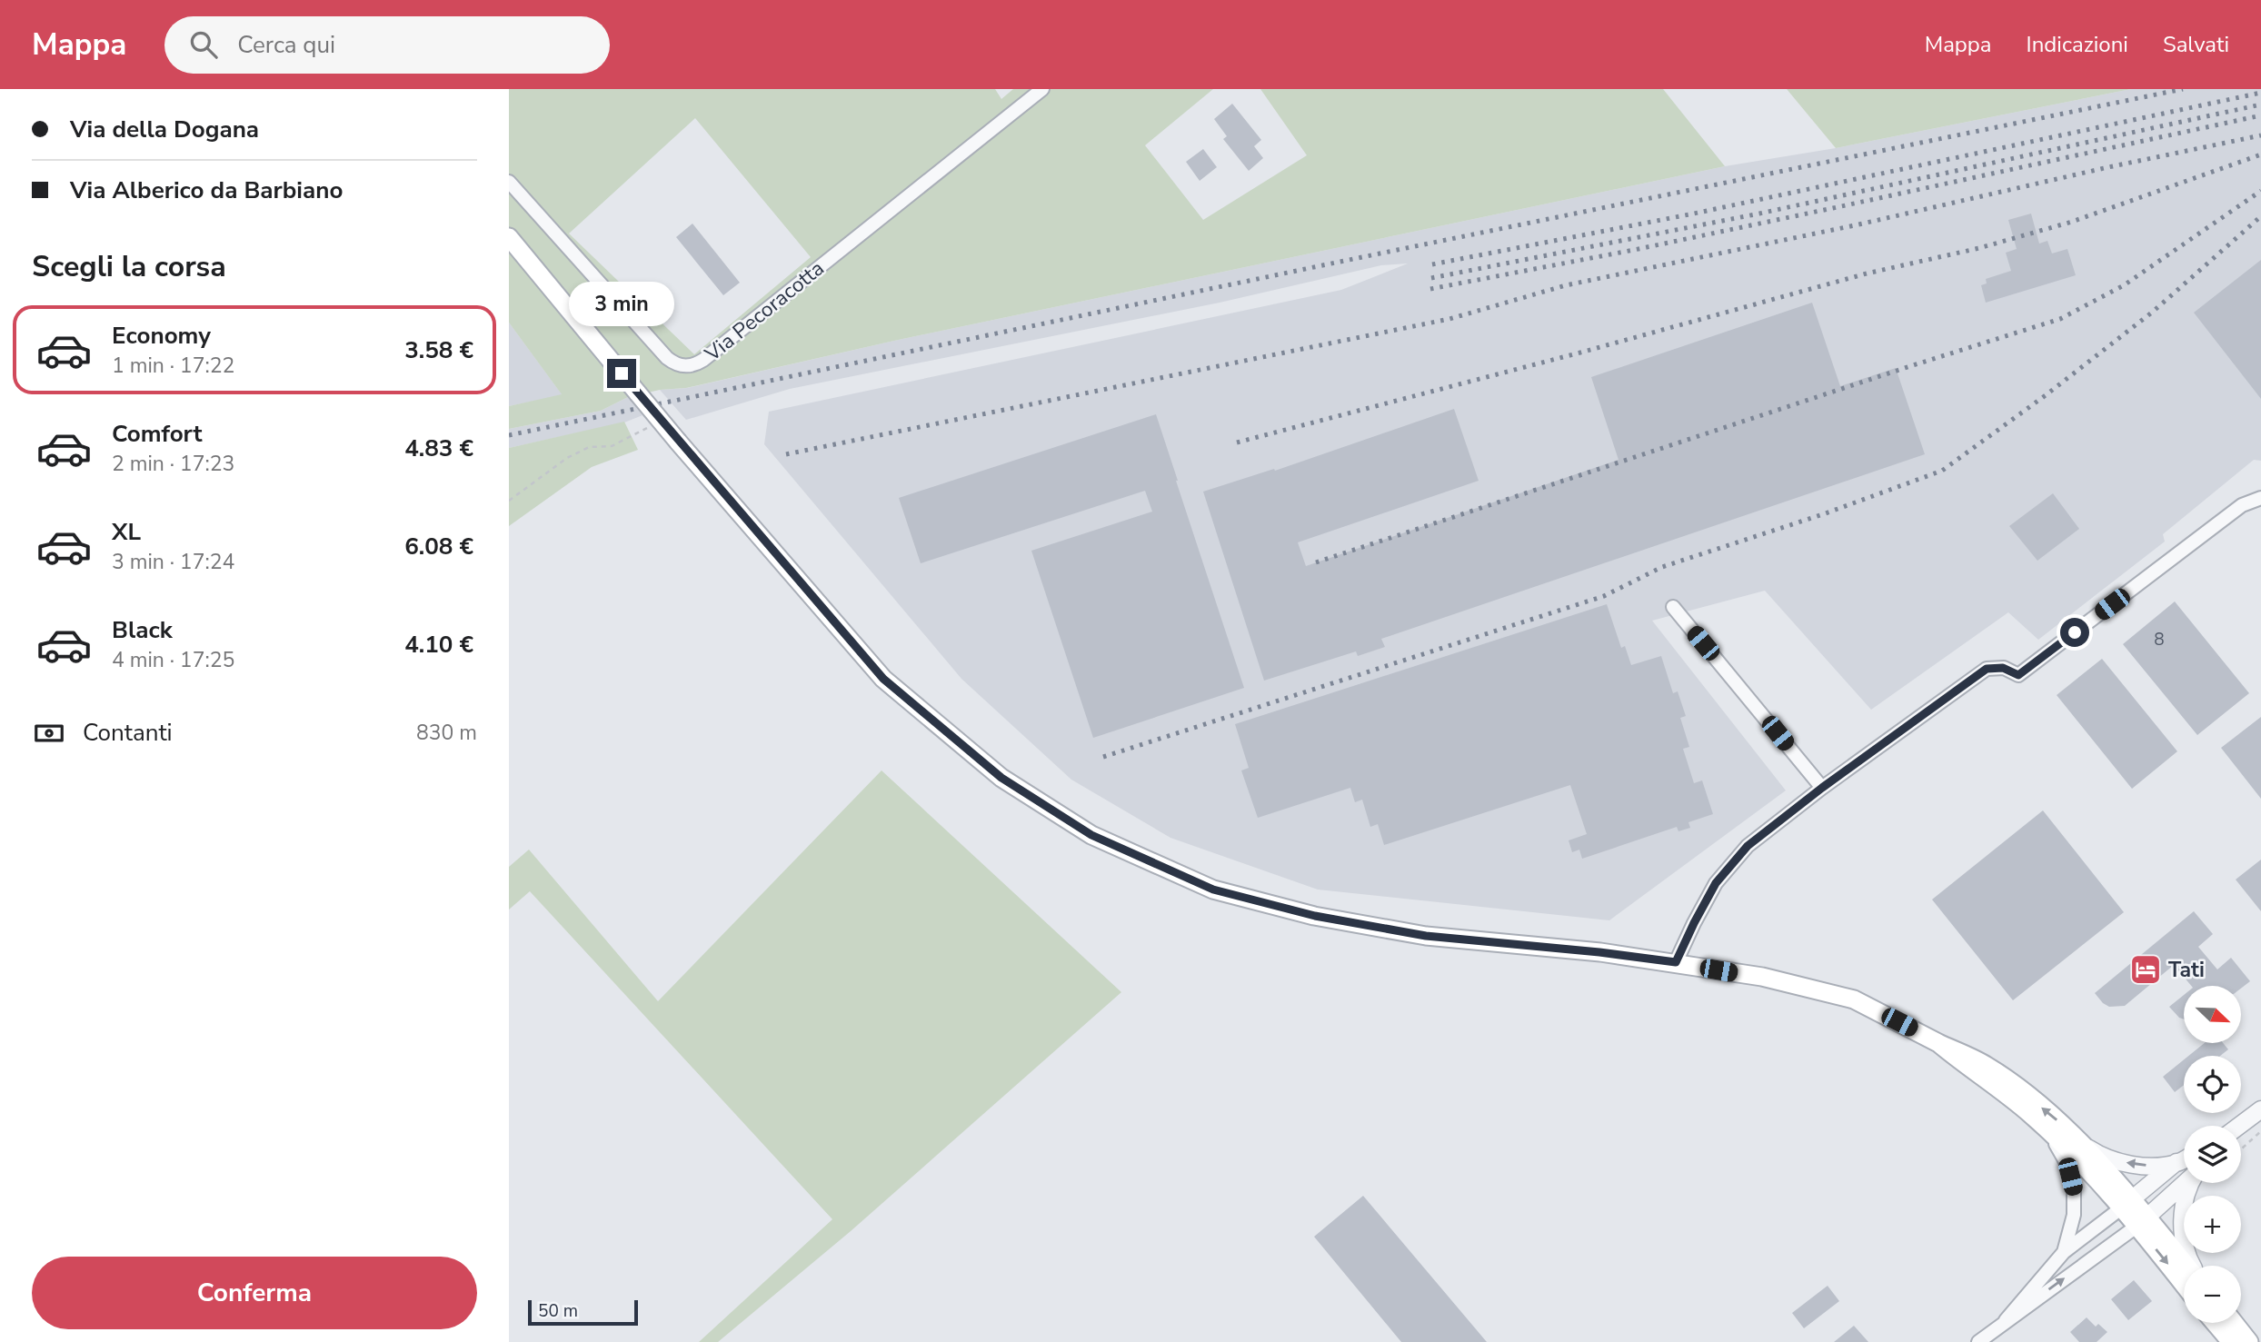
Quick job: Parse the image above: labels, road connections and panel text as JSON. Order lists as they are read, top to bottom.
{
  "streets": {
    "street": ["Via Pecoracotta"]
  },
  "places": {
    "hotel": ["Tati"]
  },
  "house_numbers": ["8"],
  "scale_bar": "50 m",
  "north": "bottom right",
  "page": {
    "header": "Mappa",
    "search": "Cerca qui",
    "nav": ["Mappa", "Indicazioni", "Salvati"],
    "banner": ["Via della Dogana", "Via Alberico da Barbiano"],
    "heading": "Scegli la corsa",
    "bubble": "3 min",
    "list": [
      {
        "name": "Economy",
        "note": "1 min · 17:22",
        "value": "3.58 €"
      },
      {
        "name": "Comfort",
        "note": "2 min · 17:23",
        "value": "4.83 €"
      },
      {
        "name": "XL",
        "note": "3 min · 17:24",
        "value": "6.08 €"
      },
      {
        "name": "Black",
        "note": "4 min · 17:25",
        "value": "4.10 €"
      }
    ],
    "pay": ["Contanti", "830 m"],
    "map_buttons": ["+", "−"],
    "buttons": "Conferma",
    "scale": "50 m"
  }
}
